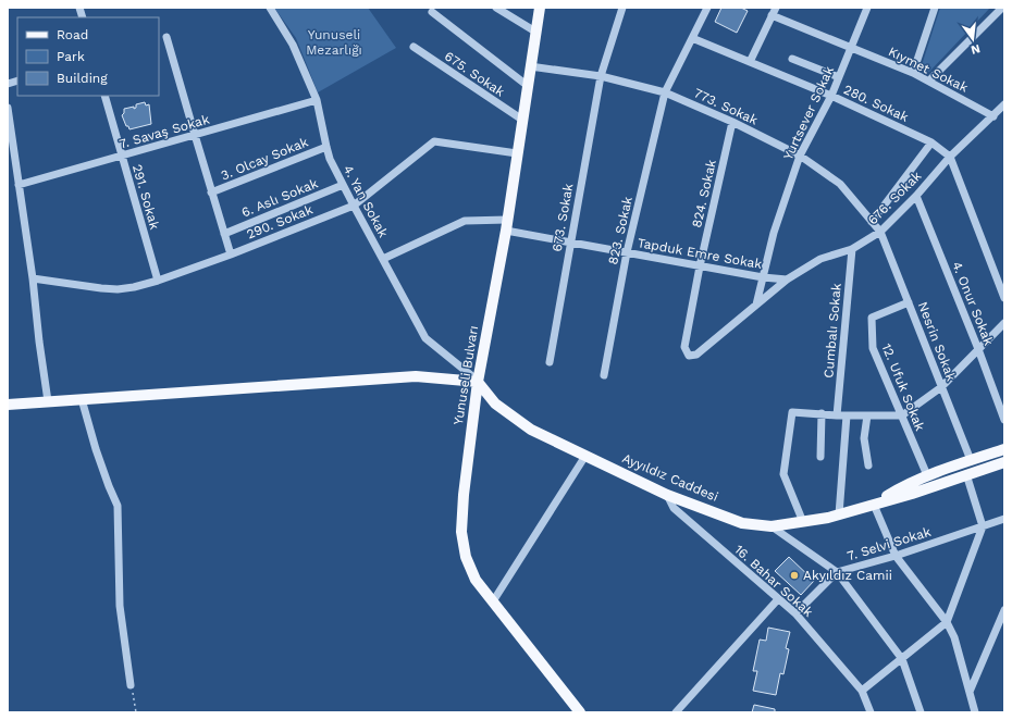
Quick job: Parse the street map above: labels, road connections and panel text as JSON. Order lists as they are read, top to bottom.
{
  "streets": {
    "main road": ["Yunuseli Bulvarı", "Ayyıldız Caddesi"],
    "street": [
      "Kıymet Sokak",
      "675. Sokak",
      "280. Sokak",
      "773. Sokak",
      "Yurtsever Sokak",
      "7. Savaş Sokak",
      "3. Olcay Sokak",
      "824. Sokak",
      "291. Sokak",
      "6. Aslı Sokak",
      "676. Sokak",
      "4. Yan Sokak",
      "673. Sokak",
      "290. Sokak",
      "823. Sokak",
      "Tapduk Emre Sokak",
      "4. Onur Sokak",
      "Cumbalı Sokak",
      "Nesrin Sokak",
      "12. Ufuk Sokak",
      "7. Selvi Sokak",
      "16. Bahar Sokak"
    ]
  },
  "crossings": [
    ["Kıymet Sokak", "Yurtsever Sokak"],
    ["Kıymet Sokak", "676. Sokak"],
    ["675. Sokak", "Yunuseli Bulvarı"],
    ["280. Sokak", "Yurtsever Sokak"],
    ["280. Sokak", "676. Sokak"],
    ["280. Sokak", "823. Sokak"],
    ["773. Sokak", "Yurtsever Sokak"],
    ["773. Sokak", "824. Sokak"],
    ["773. Sokak", "676. Sokak"],
    ["773. Sokak", "673. Sokak"],
    ["773. Sokak", "823. Sokak"],
    ["773. Sokak", "Nesrin Sokak"],
    ["773. Sokak", "Yunuseli Bulvarı"],
    ["Yurtsever Sokak", "676. Sokak"],
    ["Yurtsever Sokak", "Tapduk Emre Sokak"],
    ["7. Savaş Sokak", "291. Sokak"],
    ["7. Savaş Sokak", "4. Yan Sokak"],
    ["3. Olcay Sokak", "4. Yan Sokak"],
    ["824. Sokak", "676. Sokak"],
    ["824. Sokak", "Tapduk Emre Sokak"],
    ["291. Sokak", "290. Sokak"],
    ["6. Aslı Sokak", "4. Yan Sokak"],
    ["676. Sokak", "Tapduk Emre Sokak"],
    ["676. Sokak", "4. Onur Sokak"],
    ["676. Sokak", "Cumbalı Sokak"],
    ["676. Sokak", "Nesrin Sokak"],
    ["4. Yan Sokak", "290. Sokak"],
    ["4. Yan Sokak", "Tapduk Emre Sokak"],
    ["4. Yan Sokak", "Yunuseli Bulvarı"],
    ["4. Yan Sokak", "Ayyıldız Caddesi"],
    ["673. Sokak", "Tapduk Emre Sokak"],
    ["290. Sokak", "Yunuseli Bulvarı"],
    ["823. Sokak", "Tapduk Emre Sokak"],
    ["Tapduk Emre Sokak", "Yunuseli Bulvarı"],
    ["Nesrin Sokak", "12. Ufuk Sokak"],
    ["Nesrin Sokak", "Ayyıldız Caddesi"],
    ["Yunuseli Bulvarı", "Ayyıldız Caddesi"],
    ["12. Ufuk Sokak", "Ayyıldız Caddesi"],
    ["Ayyıldız Caddesi", "16. Bahar Sokak"],
    ["7. Selvi Sokak", "16. Bahar Sokak"]
  ],
  "parks": ["Yunuseli Mezarlığı"],
  "places": ["Akyıldız Camii"],
  "legend": ["Road", "Park", "Building"],
  "north": "bottom"
}
